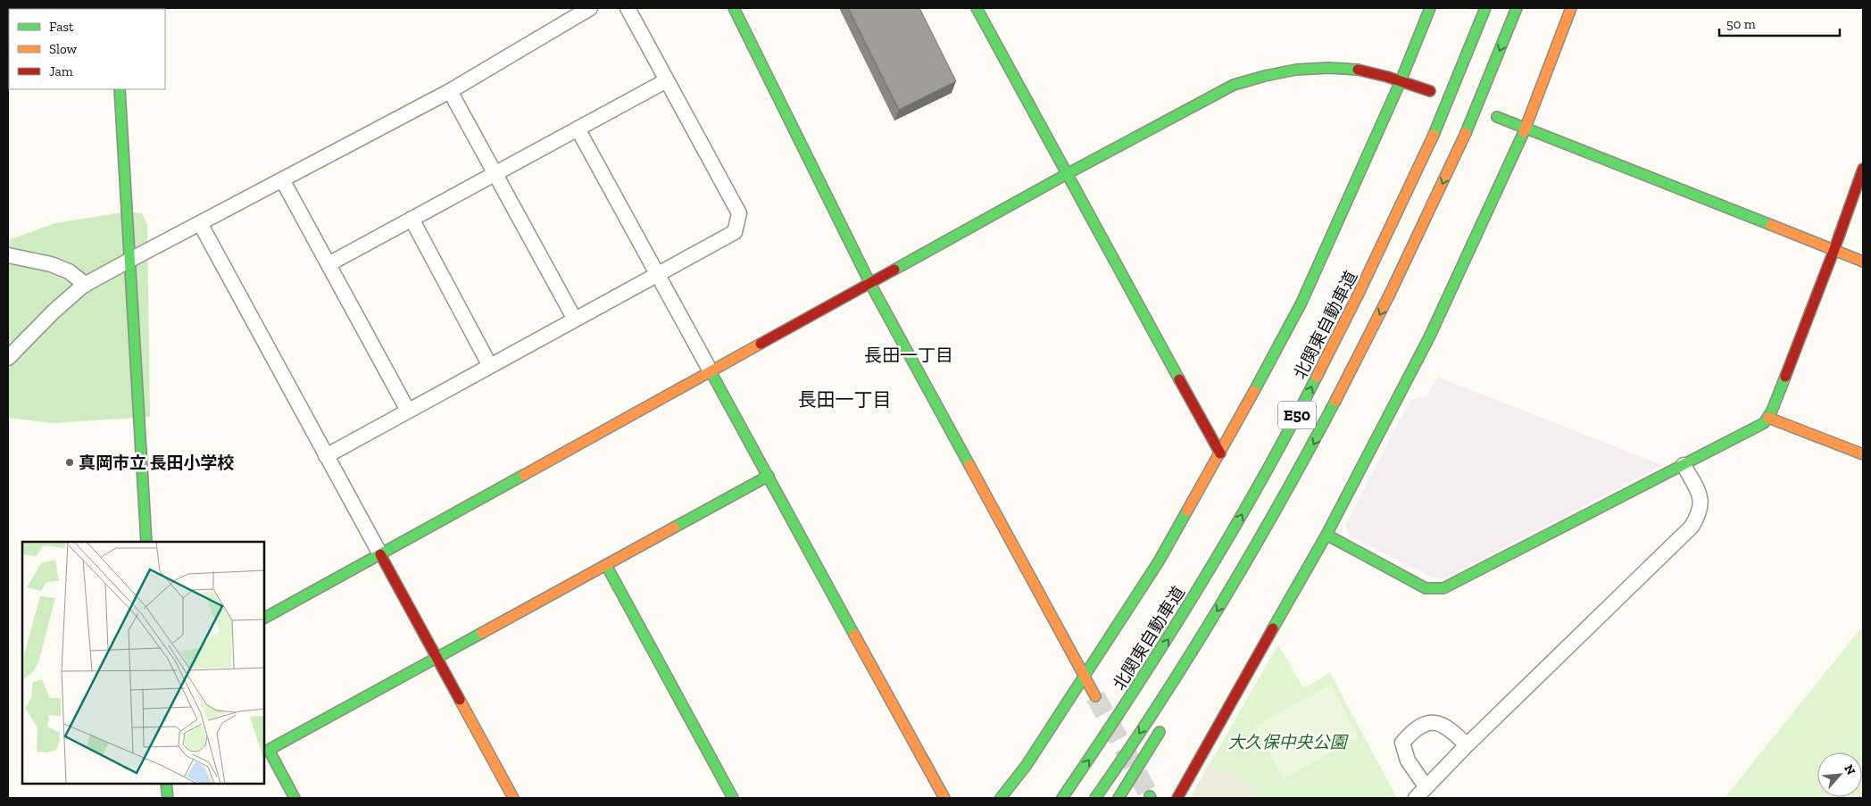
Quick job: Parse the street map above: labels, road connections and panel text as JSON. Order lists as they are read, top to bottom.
{
  "streets": {
    "main road": ["北関東自動車道", "E50"]
  },
  "districts": ["長田一丁目", "長田一丁目"],
  "parks": ["大久保中央公園"],
  "places": ["真岡市立 長田小学校"],
  "legend": ["Fast", "Slow", "Jam"],
  "scale_bar": "50 m",
  "north": "top right"
}
